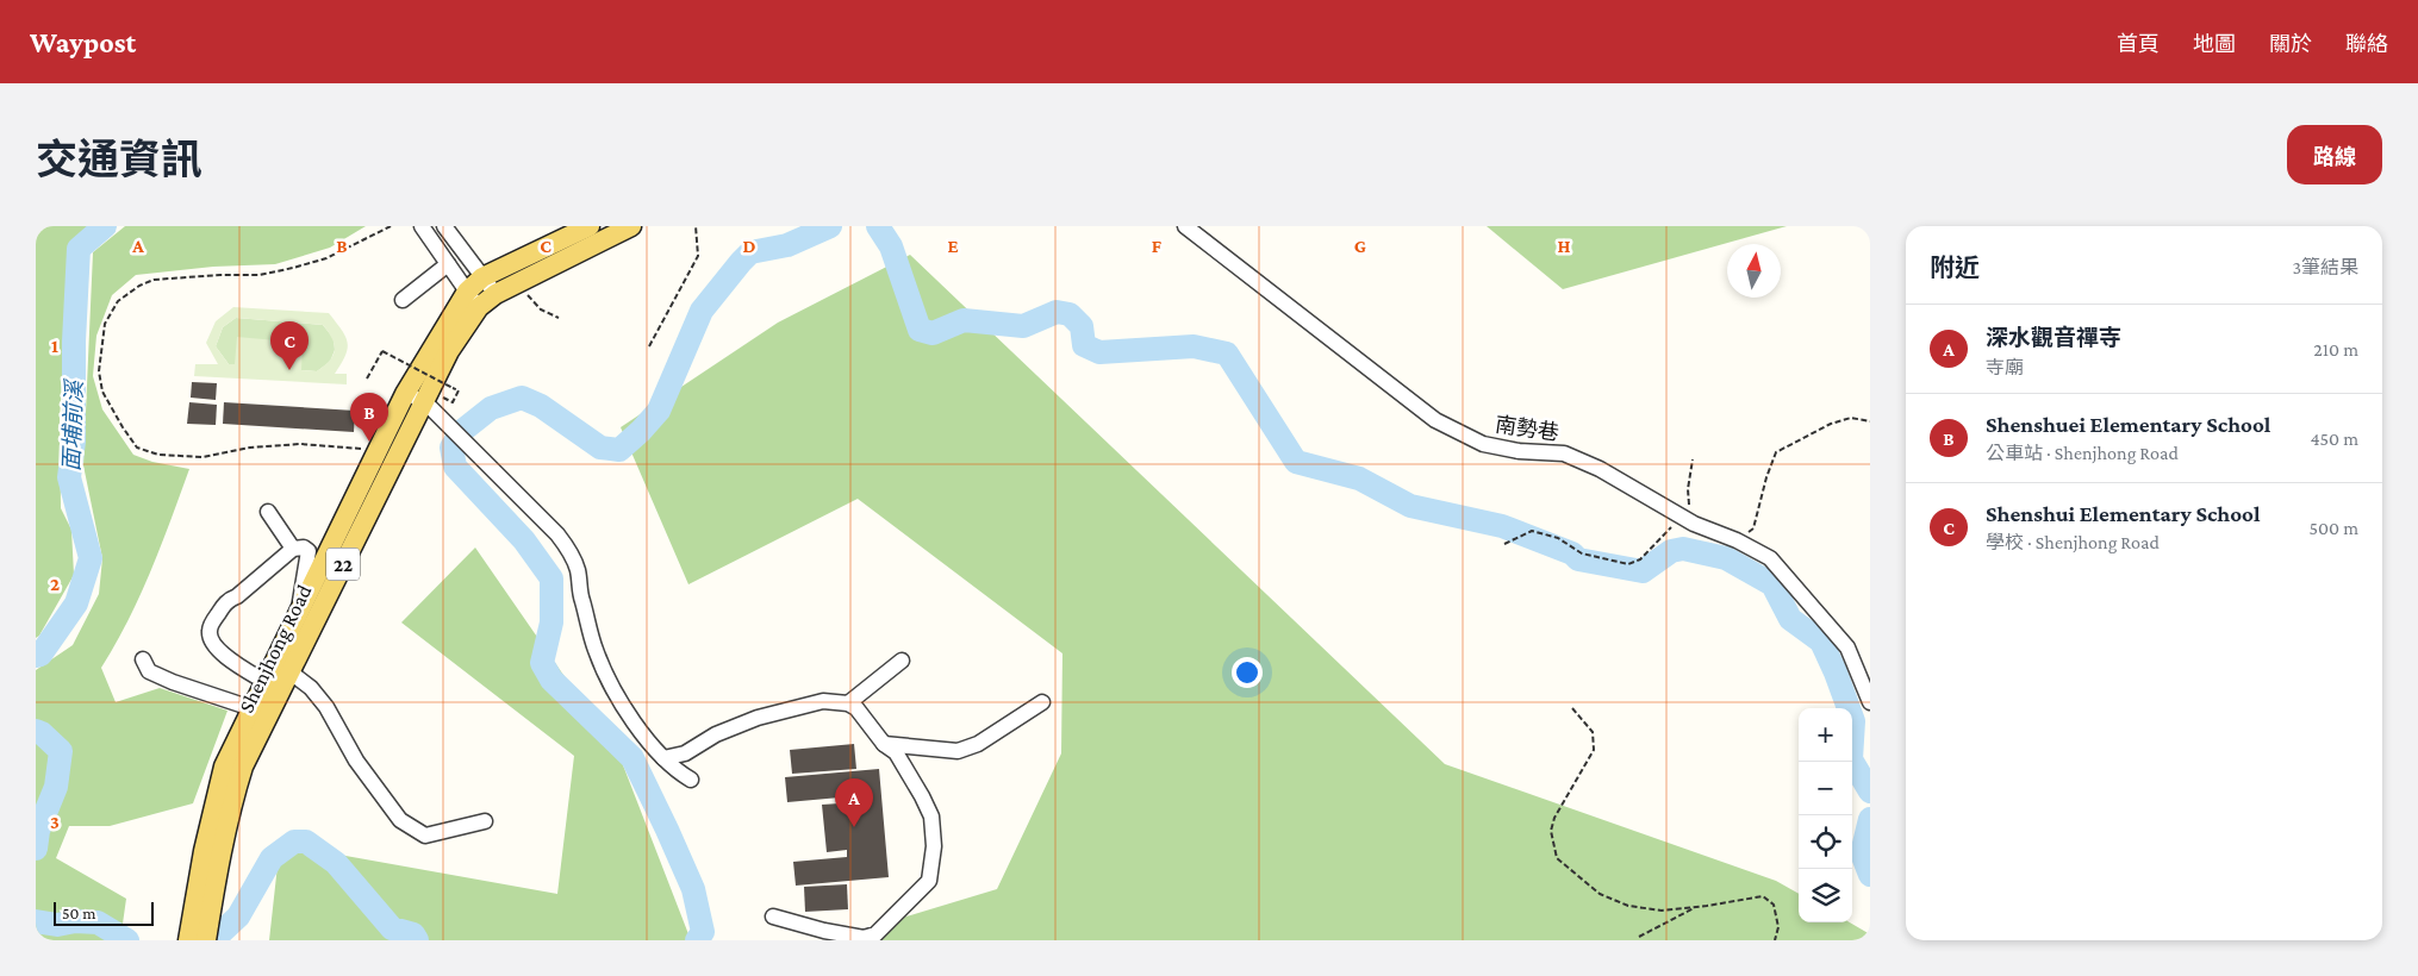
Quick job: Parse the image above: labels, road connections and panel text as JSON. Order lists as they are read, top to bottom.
{
  "streets": {
    "main road": ["22", "Shenjhong Road"],
    "street": ["南勢巷"]
  },
  "crossings": [
    ["22", "Shenjhong Road"]
  ],
  "water": ["面埔前溪"],
  "scale_bar": "50 m",
  "north": "top",
  "page": {
    "header": "Waypost",
    "nav": [
      "首頁",
      "地圖",
      "關於",
      "聯絡"
    ],
    "title": "交通資訊",
    "buttons": "路線",
    "heading": ["附近", "3筆結果"],
    "list": [
      {
        "mark": "A",
        "name": "深水觀音禪寺",
        "note": "寺廟",
        "value": "210 m"
      },
      {
        "mark": "B",
        "name": "Shenshuei Elementary School",
        "note": "公車站 · Shenjhong Road",
        "value": "450 m"
      },
      {
        "mark": "C",
        "name": "Shenshui Elementary School",
        "note": "學校 · Shenjhong Road",
        "value": "500 m"
      }
    ],
    "pins": ["C", "B", "A"],
    "map_buttons": ["+", "−"],
    "scale": "50 m"
  },
  "grid": {
    "columns": [
      "A",
      "B",
      "C",
      "D",
      "E",
      "F",
      "G",
      "H"
    ],
    "rows": ["1", "2", "3"]
  }
}
